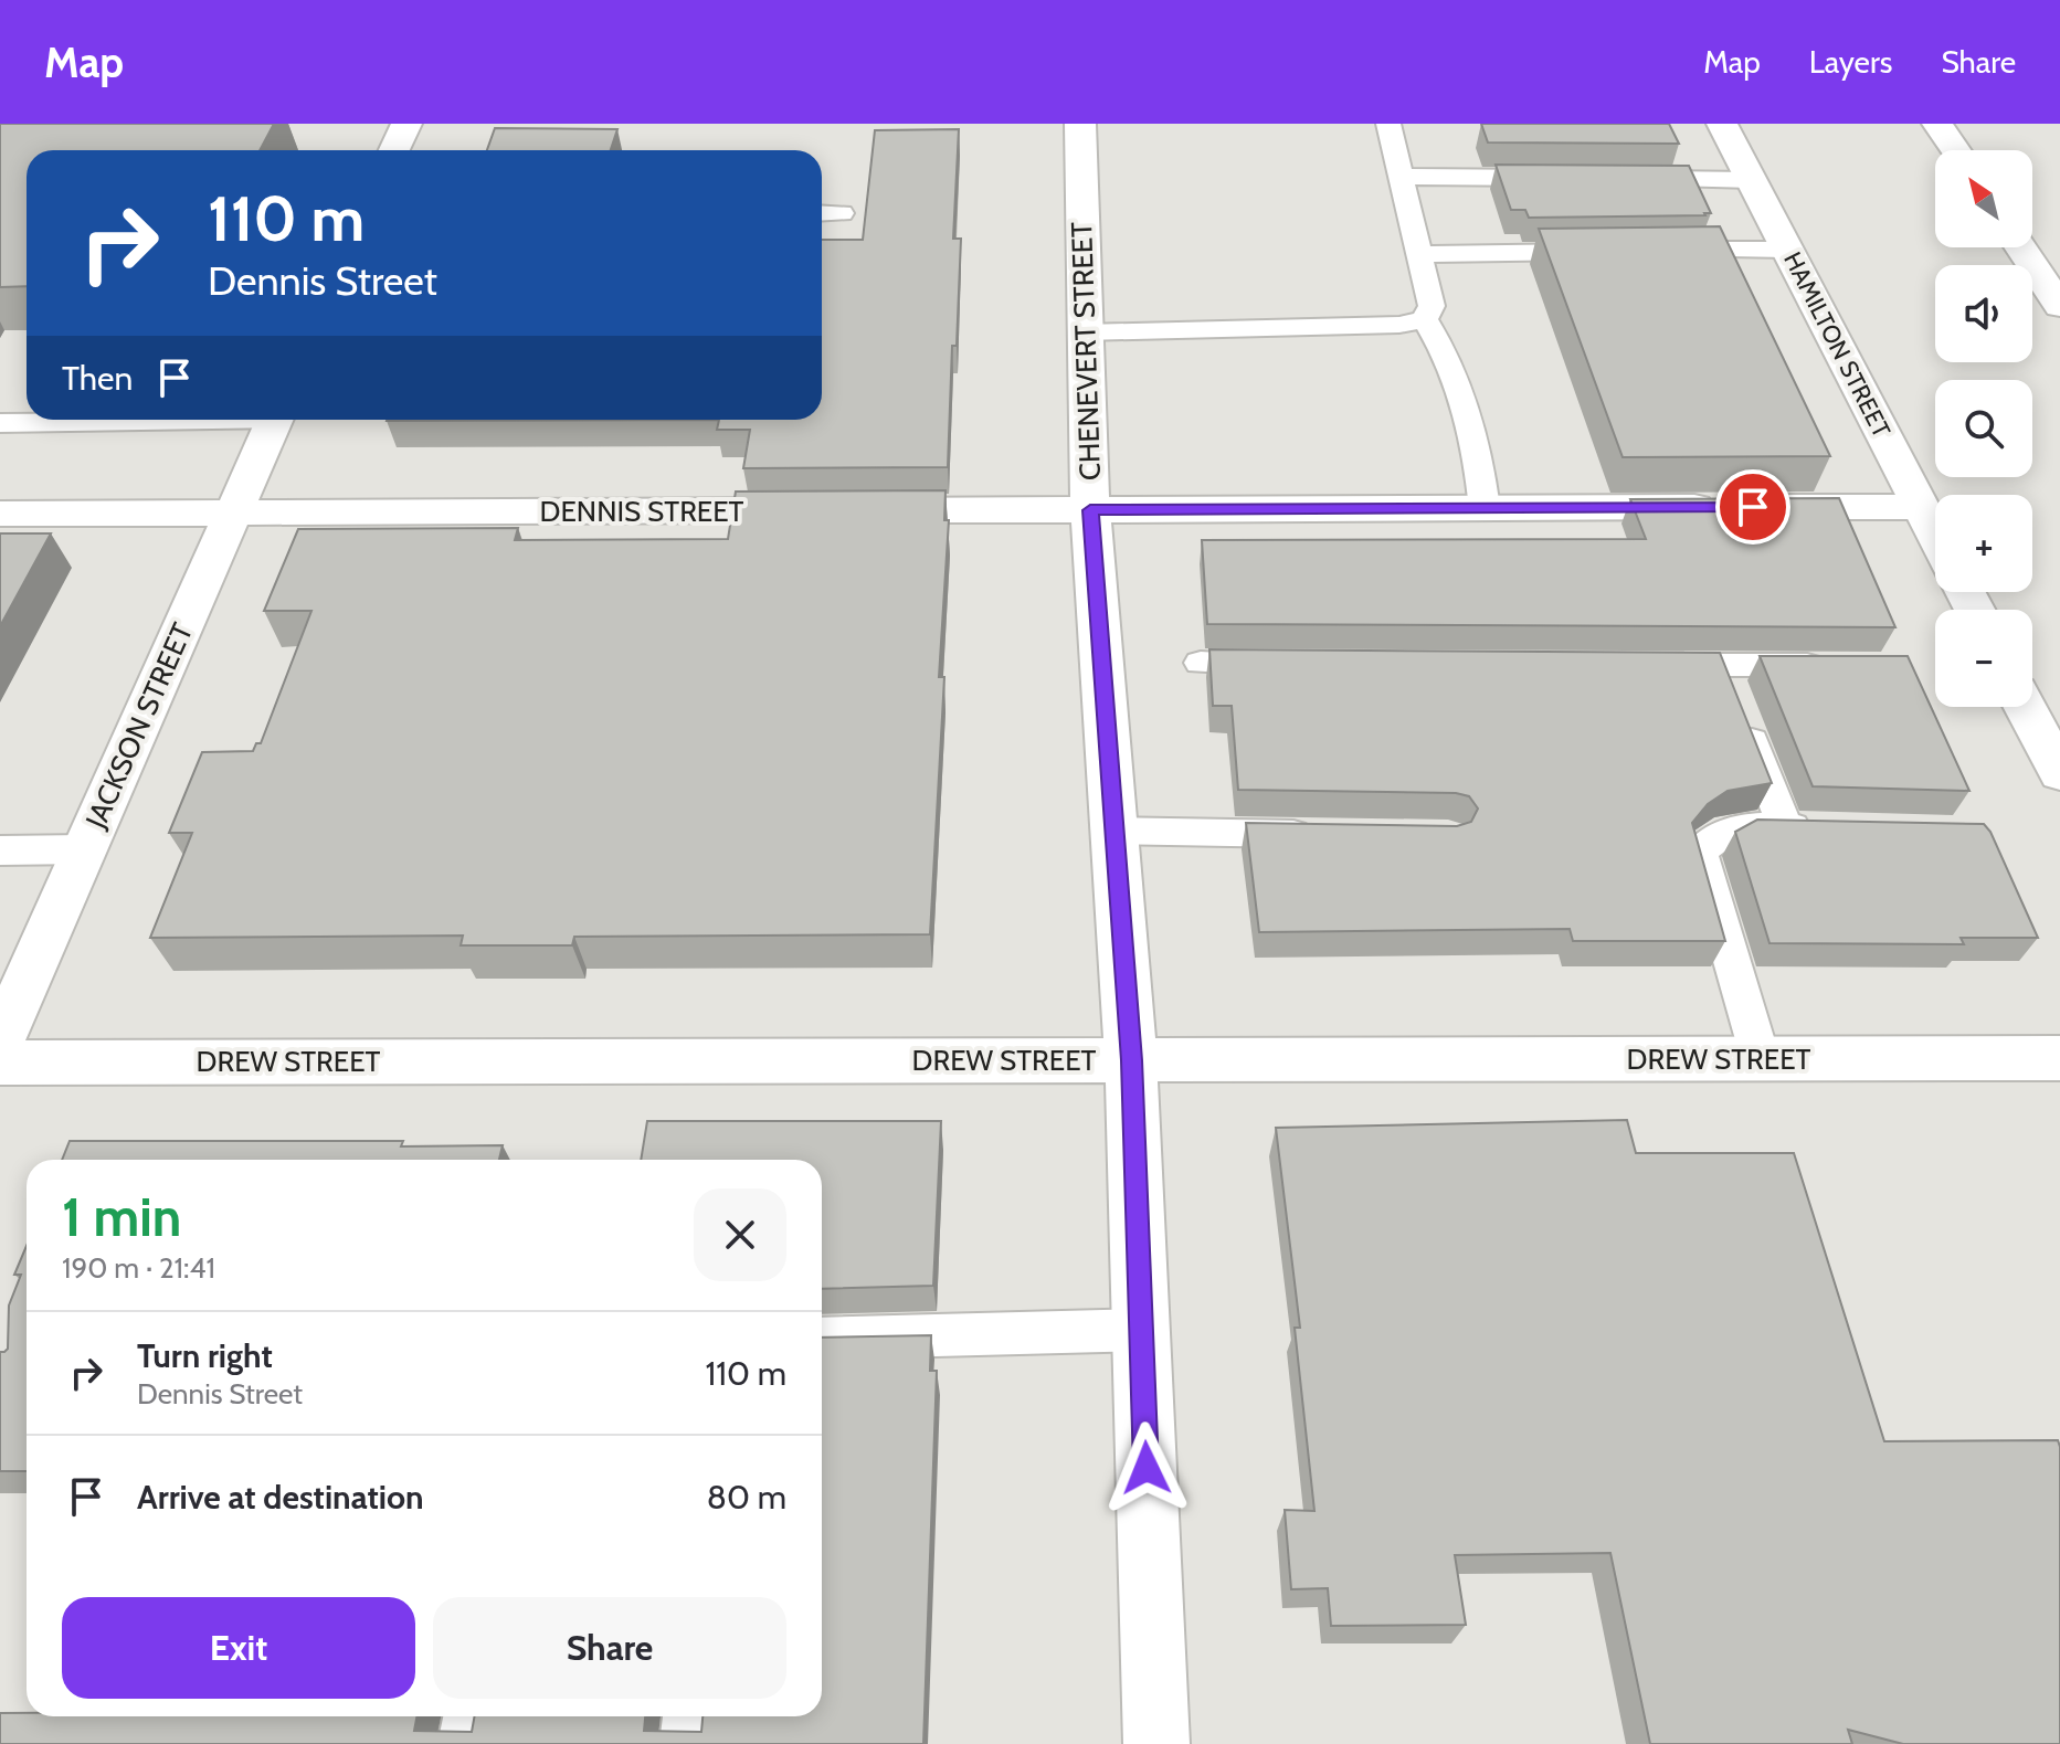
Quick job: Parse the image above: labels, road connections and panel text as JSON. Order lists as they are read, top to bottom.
{
  "streets": {
    "main road": [
      "HAMILTON STREET",
      "CHENEVERT STREET",
      "DENNIS STREET",
      "JACKSON STREET",
      "DREW STREET"
    ]
  },
  "crossings": [
    ["HAMILTON STREET", "DENNIS STREET"],
    ["CHENEVERT STREET", "DENNIS STREET"],
    ["CHENEVERT STREET", "DREW STREET"],
    ["DENNIS STREET", "JACKSON STREET"]
  ],
  "north": "top left",
  "page": {
    "header": "Map",
    "nav": ["Map", "Layers", "Share"],
    "map_buttons": ["+", "−"],
    "turn": ["110 m", "Dennis Street"],
    "then": "Then",
    "heading": ["1 min", "190 m · 21:41"],
    "list": [
      {
        "name": "Turn right",
        "note": "Dennis Street",
        "value": "110 m"
      },
      {
        "name": "Arrive at destination",
        "value": "80 m"
      }
    ],
    "buttons": ["Exit", "Share"]
  }
}
